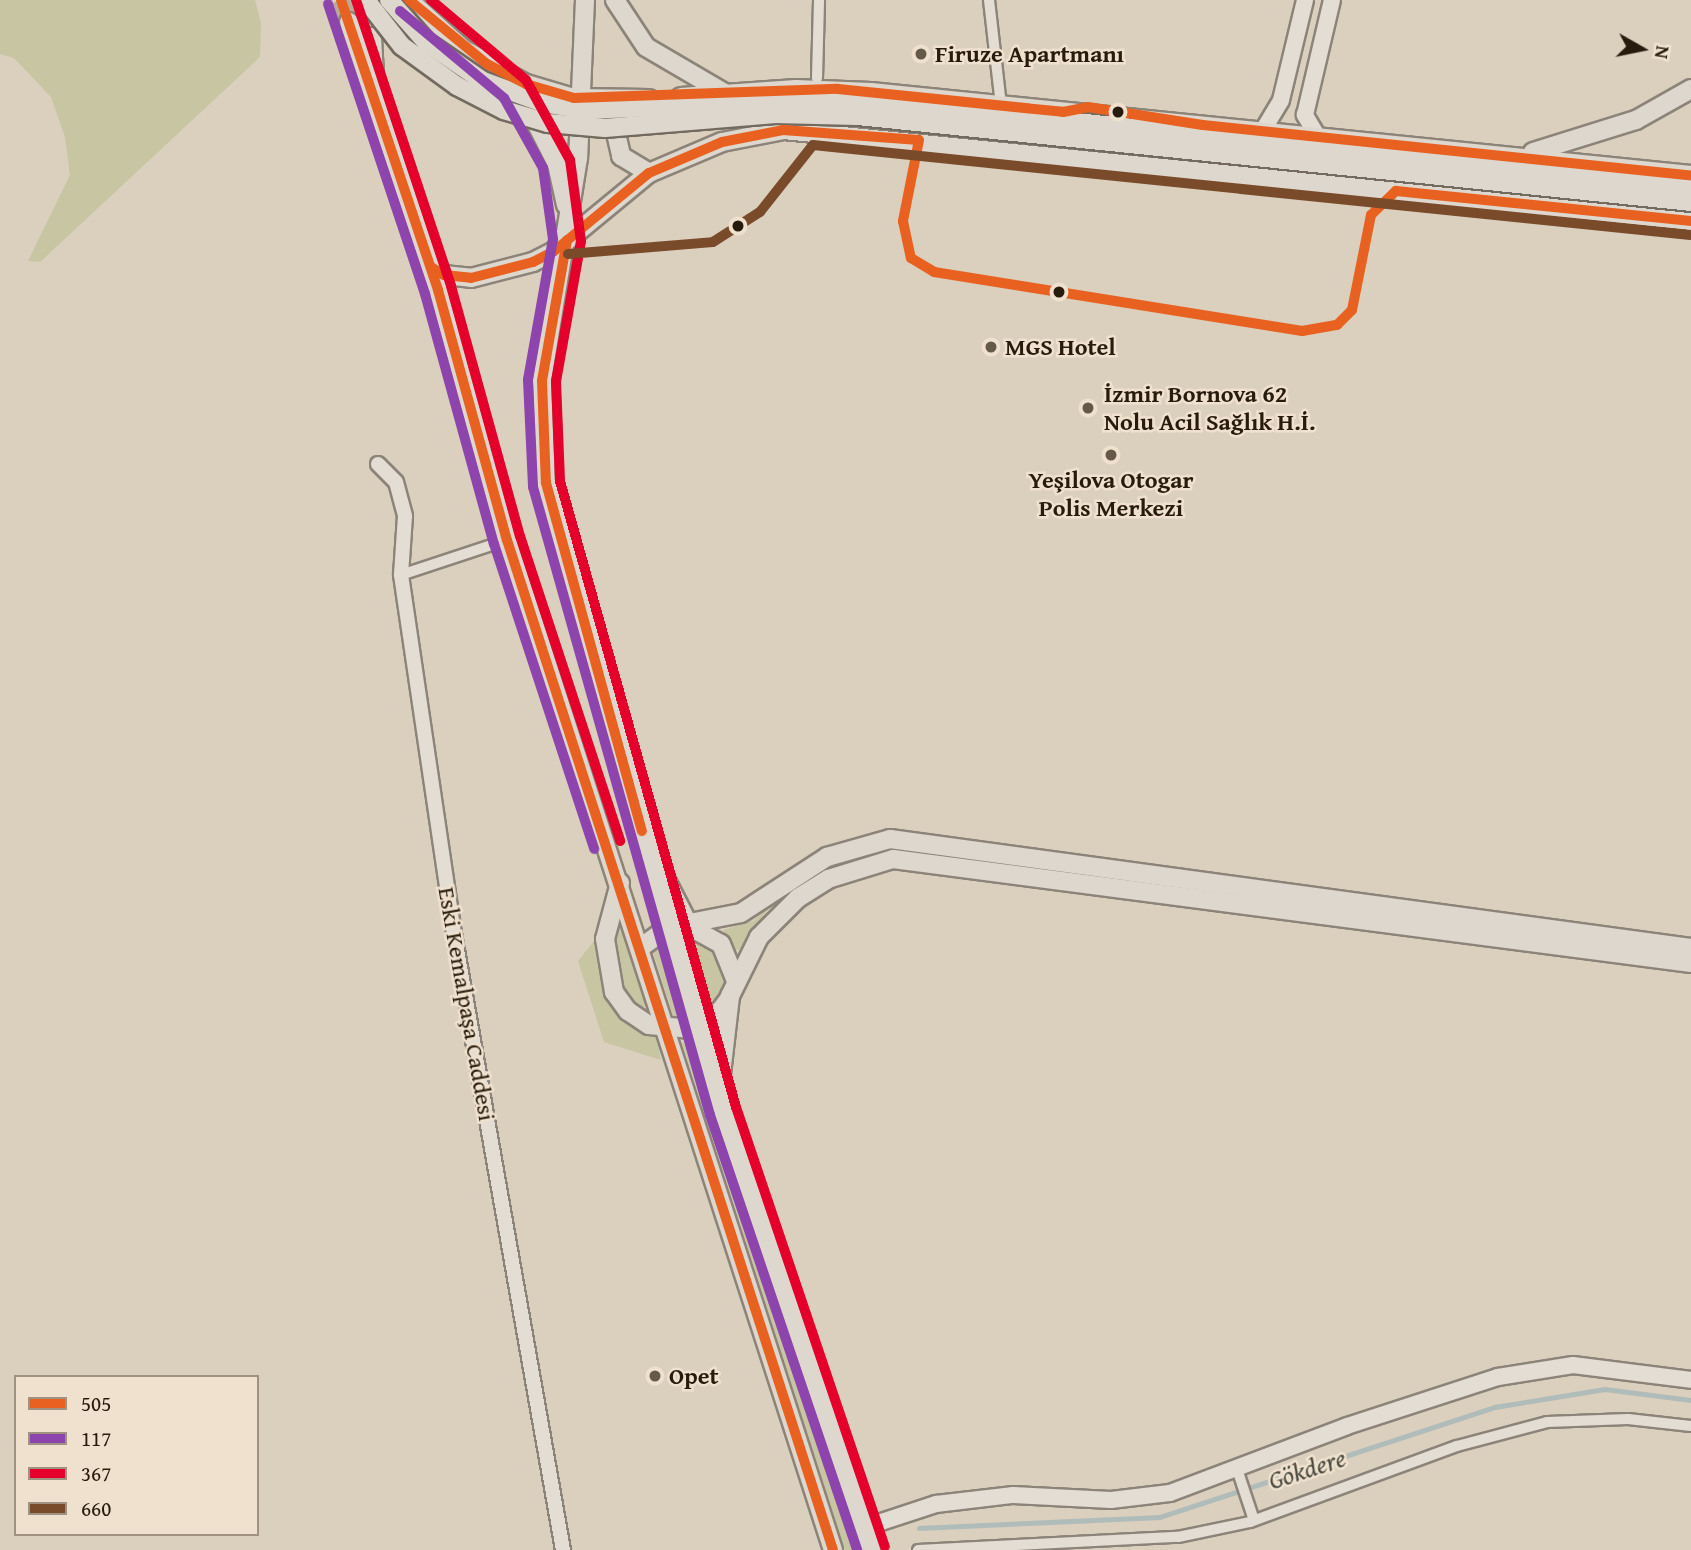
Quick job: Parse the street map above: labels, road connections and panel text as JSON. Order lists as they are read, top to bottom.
{
  "streets": {
    "street": ["Eski Kemalpaşa Caddesi"]
  },
  "water": ["Gökdere"],
  "places": [
    "Firuze Apartmanı",
    "MGS Hotel",
    "İzmir Bornova 62 Nolu Acil Sağlık H.İ.",
    "Yeşilova Otogar Polis Merkezi",
    "Opet"
  ],
  "lines": [
    "transit line 505",
    "transit line 367",
    "transit line 117",
    "transit line 660"
  ],
  "legend": [
    "505",
    "117",
    "367",
    "660"
  ],
  "north": "right"
}
